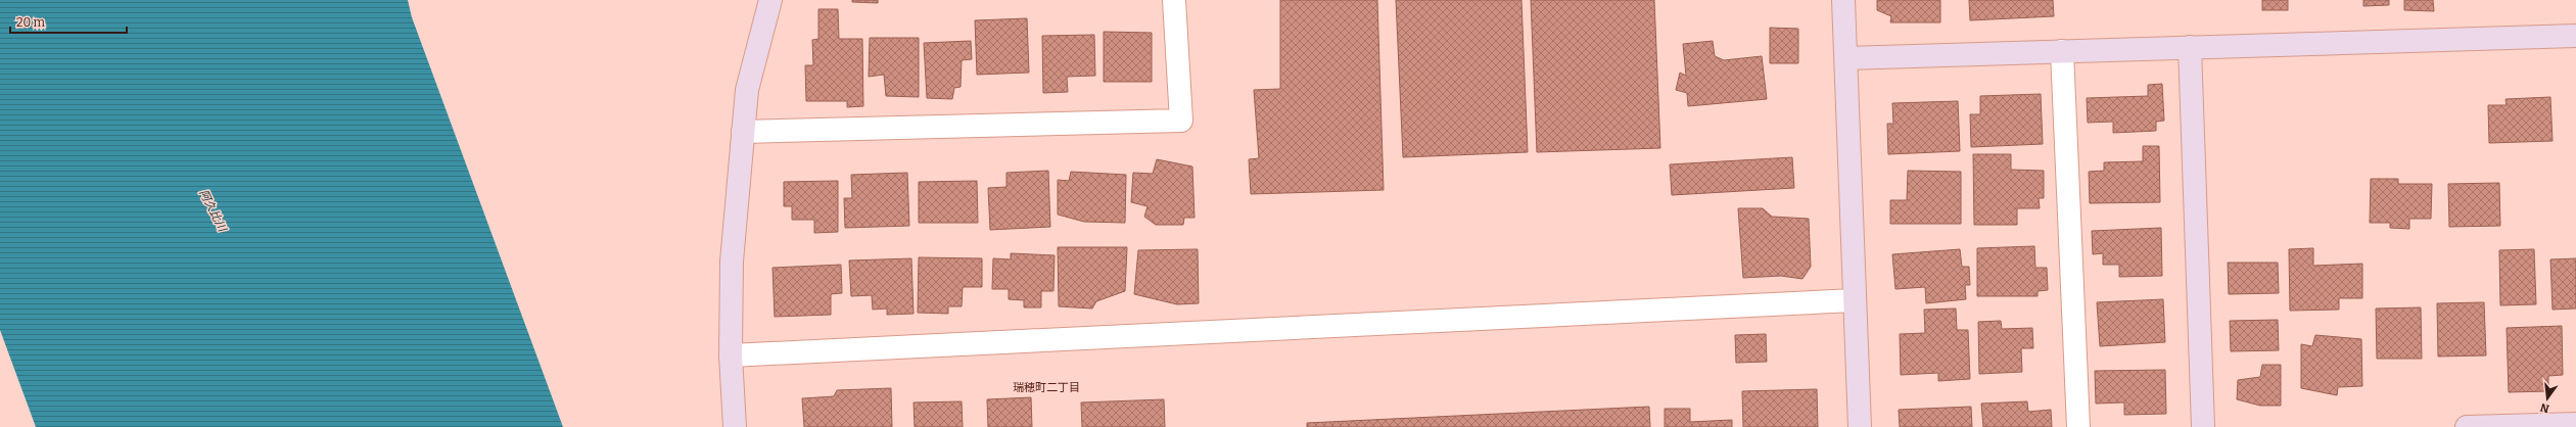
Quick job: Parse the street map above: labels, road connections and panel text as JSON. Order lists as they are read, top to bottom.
{
  "districts": ["瑞穂町二丁目"],
  "water": ["阿久比川"],
  "scale_bar": "20 m",
  "north": "bottom"
}
